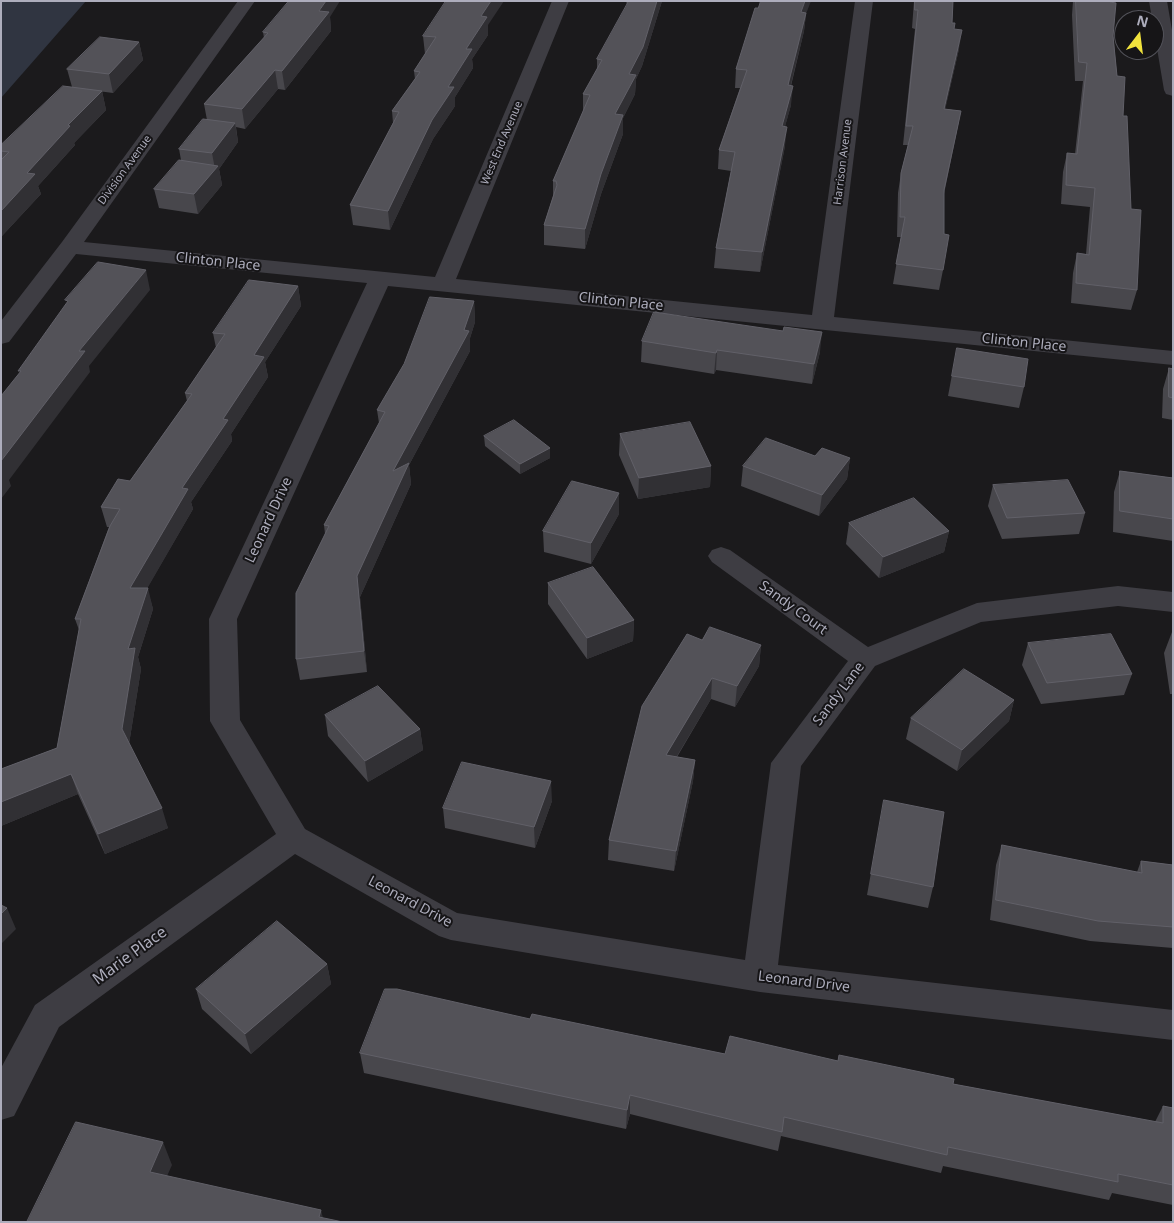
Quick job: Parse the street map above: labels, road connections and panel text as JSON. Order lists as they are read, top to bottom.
{
  "streets": {
    "street": [
      "West End Avenue",
      "Harrison Avenue",
      "Division Avenue",
      "Clinton Place",
      "Leonard Drive",
      "Sandy Court",
      "Sandy Lane",
      "Marie Place"
    ]
  },
  "crossings": [
    ["West End Avenue", "Clinton Place"],
    ["Harrison Avenue", "Clinton Place"],
    ["Division Avenue", "Clinton Place"],
    ["Clinton Place", "Leonard Drive"],
    ["Leonard Drive", "Sandy Lane"],
    ["Leonard Drive", "Marie Place"],
    ["Sandy Court", "Sandy Lane"]
  ],
  "north": "top"
}
